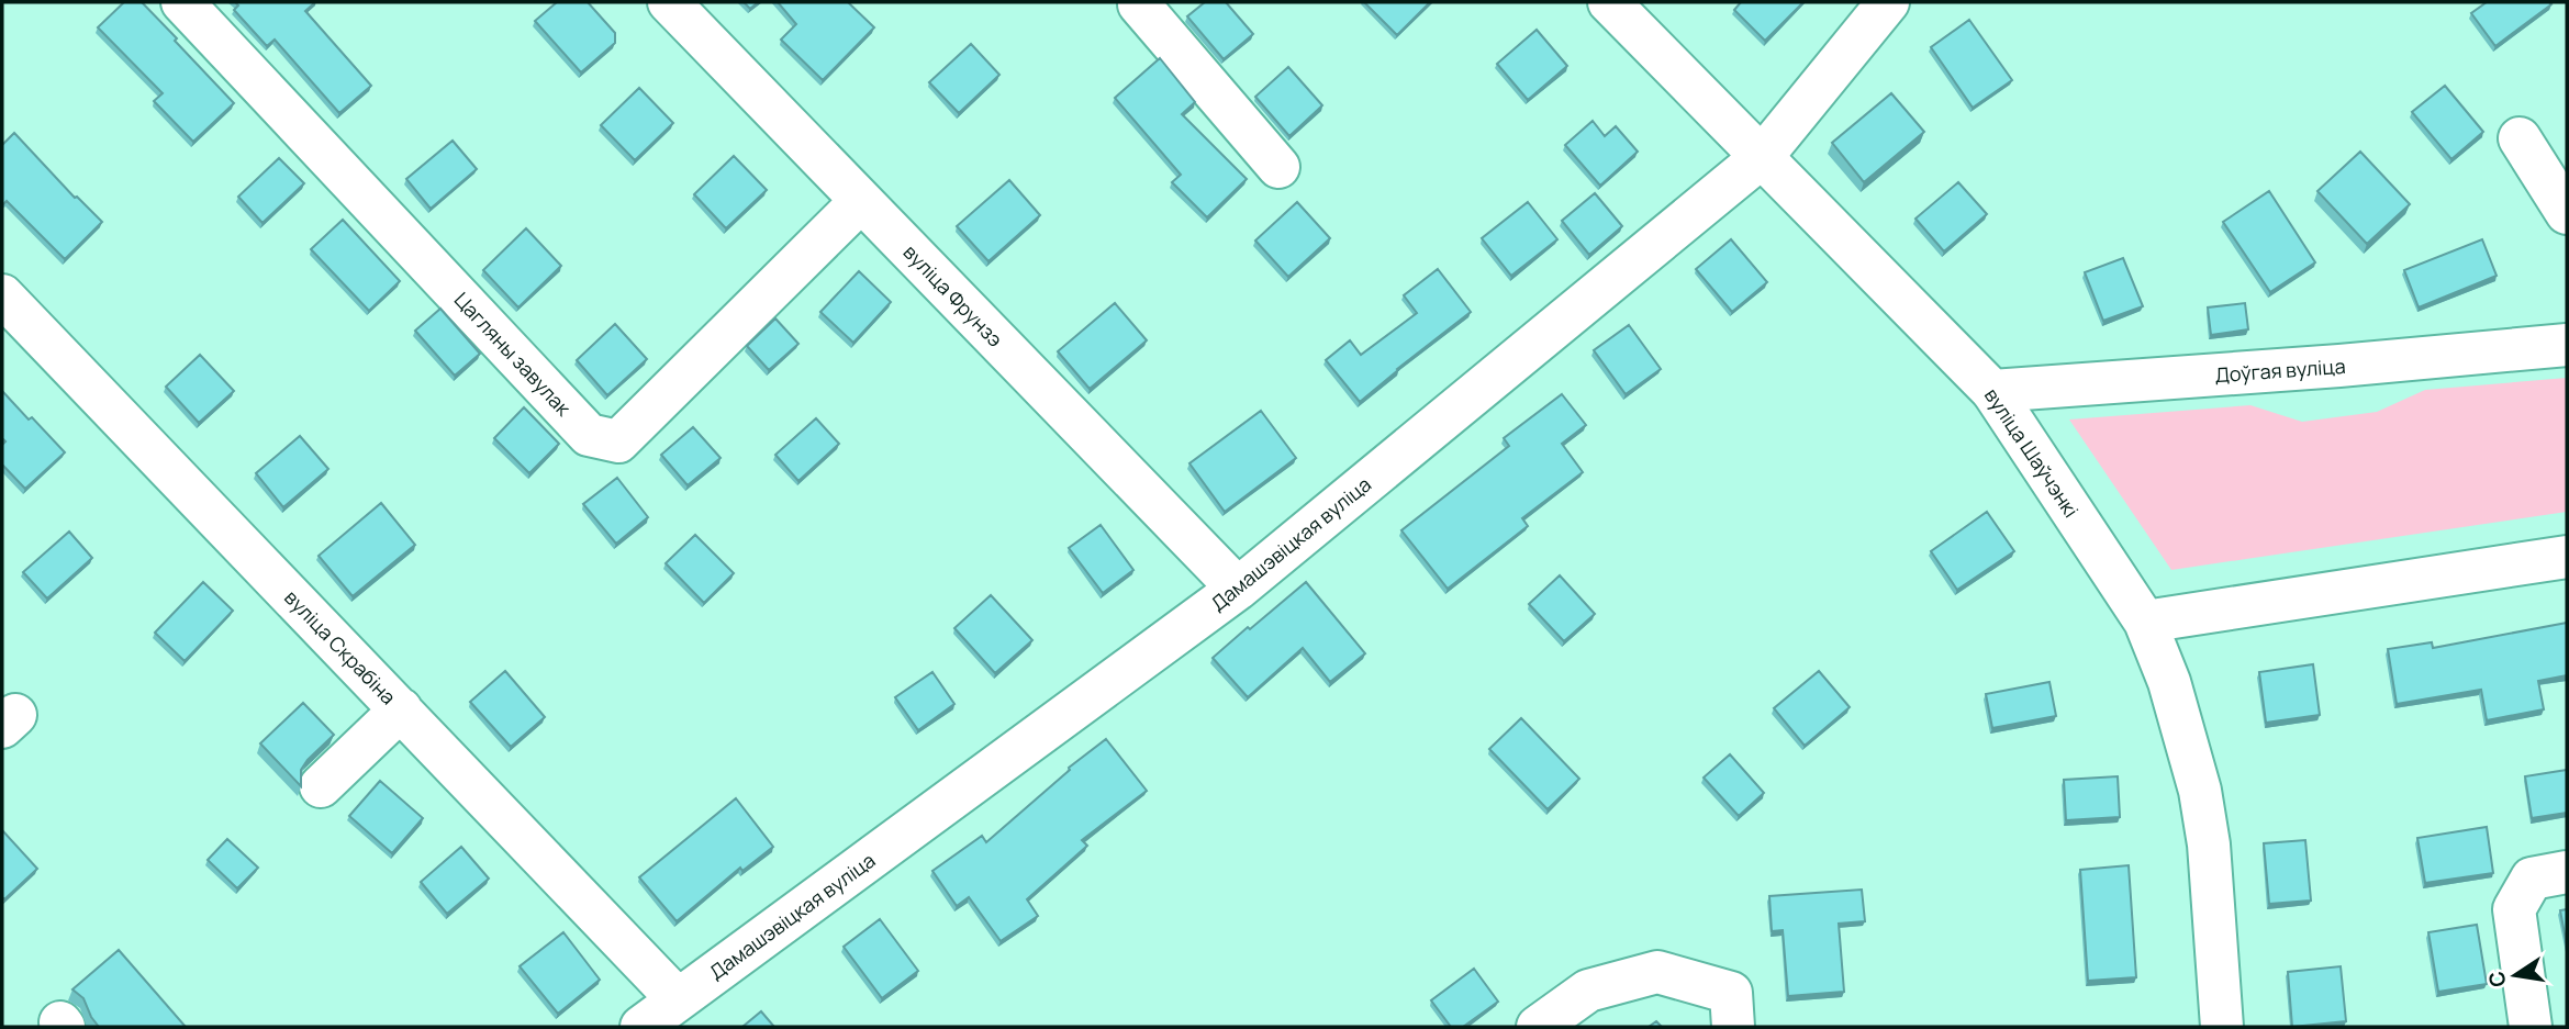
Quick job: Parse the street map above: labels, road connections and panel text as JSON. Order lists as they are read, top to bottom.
{
  "streets": {
    "street": [
      "вуліца Фрунзэ",
      "Цагляны завулак",
      "Доўгая вуліца",
      "вуліца Шаўчэнкі",
      "Дамашэвіцкая вуліца",
      "вуліца Скрабіна"
    ]
  },
  "crossings": [
    ["вуліца Фрунзэ", "Цагляны завулак"],
    ["вуліца Фрунзэ", "Дамашэвіцкая вуліца"],
    ["Доўгая вуліца", "вуліца Шаўчэнкі"],
    ["вуліца Шаўчэнкі", "Дамашэвіцкая вуліца"],
    ["Дамашэвіцкая вуліца", "вуліца Скрабіна"]
  ],
  "north": "left"
}
